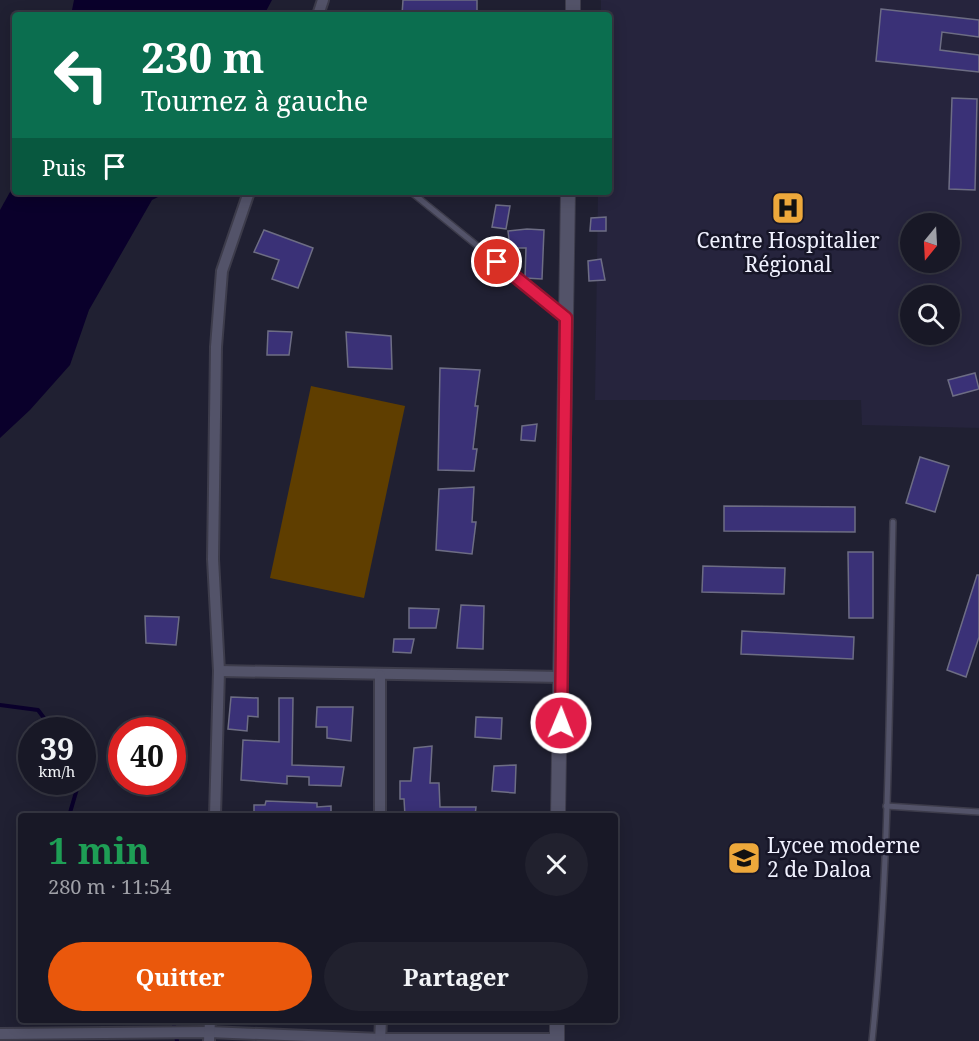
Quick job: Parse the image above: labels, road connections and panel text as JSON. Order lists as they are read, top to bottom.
{
  "places": {
    "hospital": ["Centre Hospitalier Régional"],
    "school or university": ["Lycee moderne 2 de Daloa"]
  },
  "north": "bottom",
  "page": {
    "turn": ["230 m", "Tournez à gauche"],
    "then": "Puis",
    "speed": "39 km/h",
    "limit": "40",
    "heading": ["1 min", "280 m · 11:54"],
    "buttons": ["Quitter", "Partager"]
  }
}
